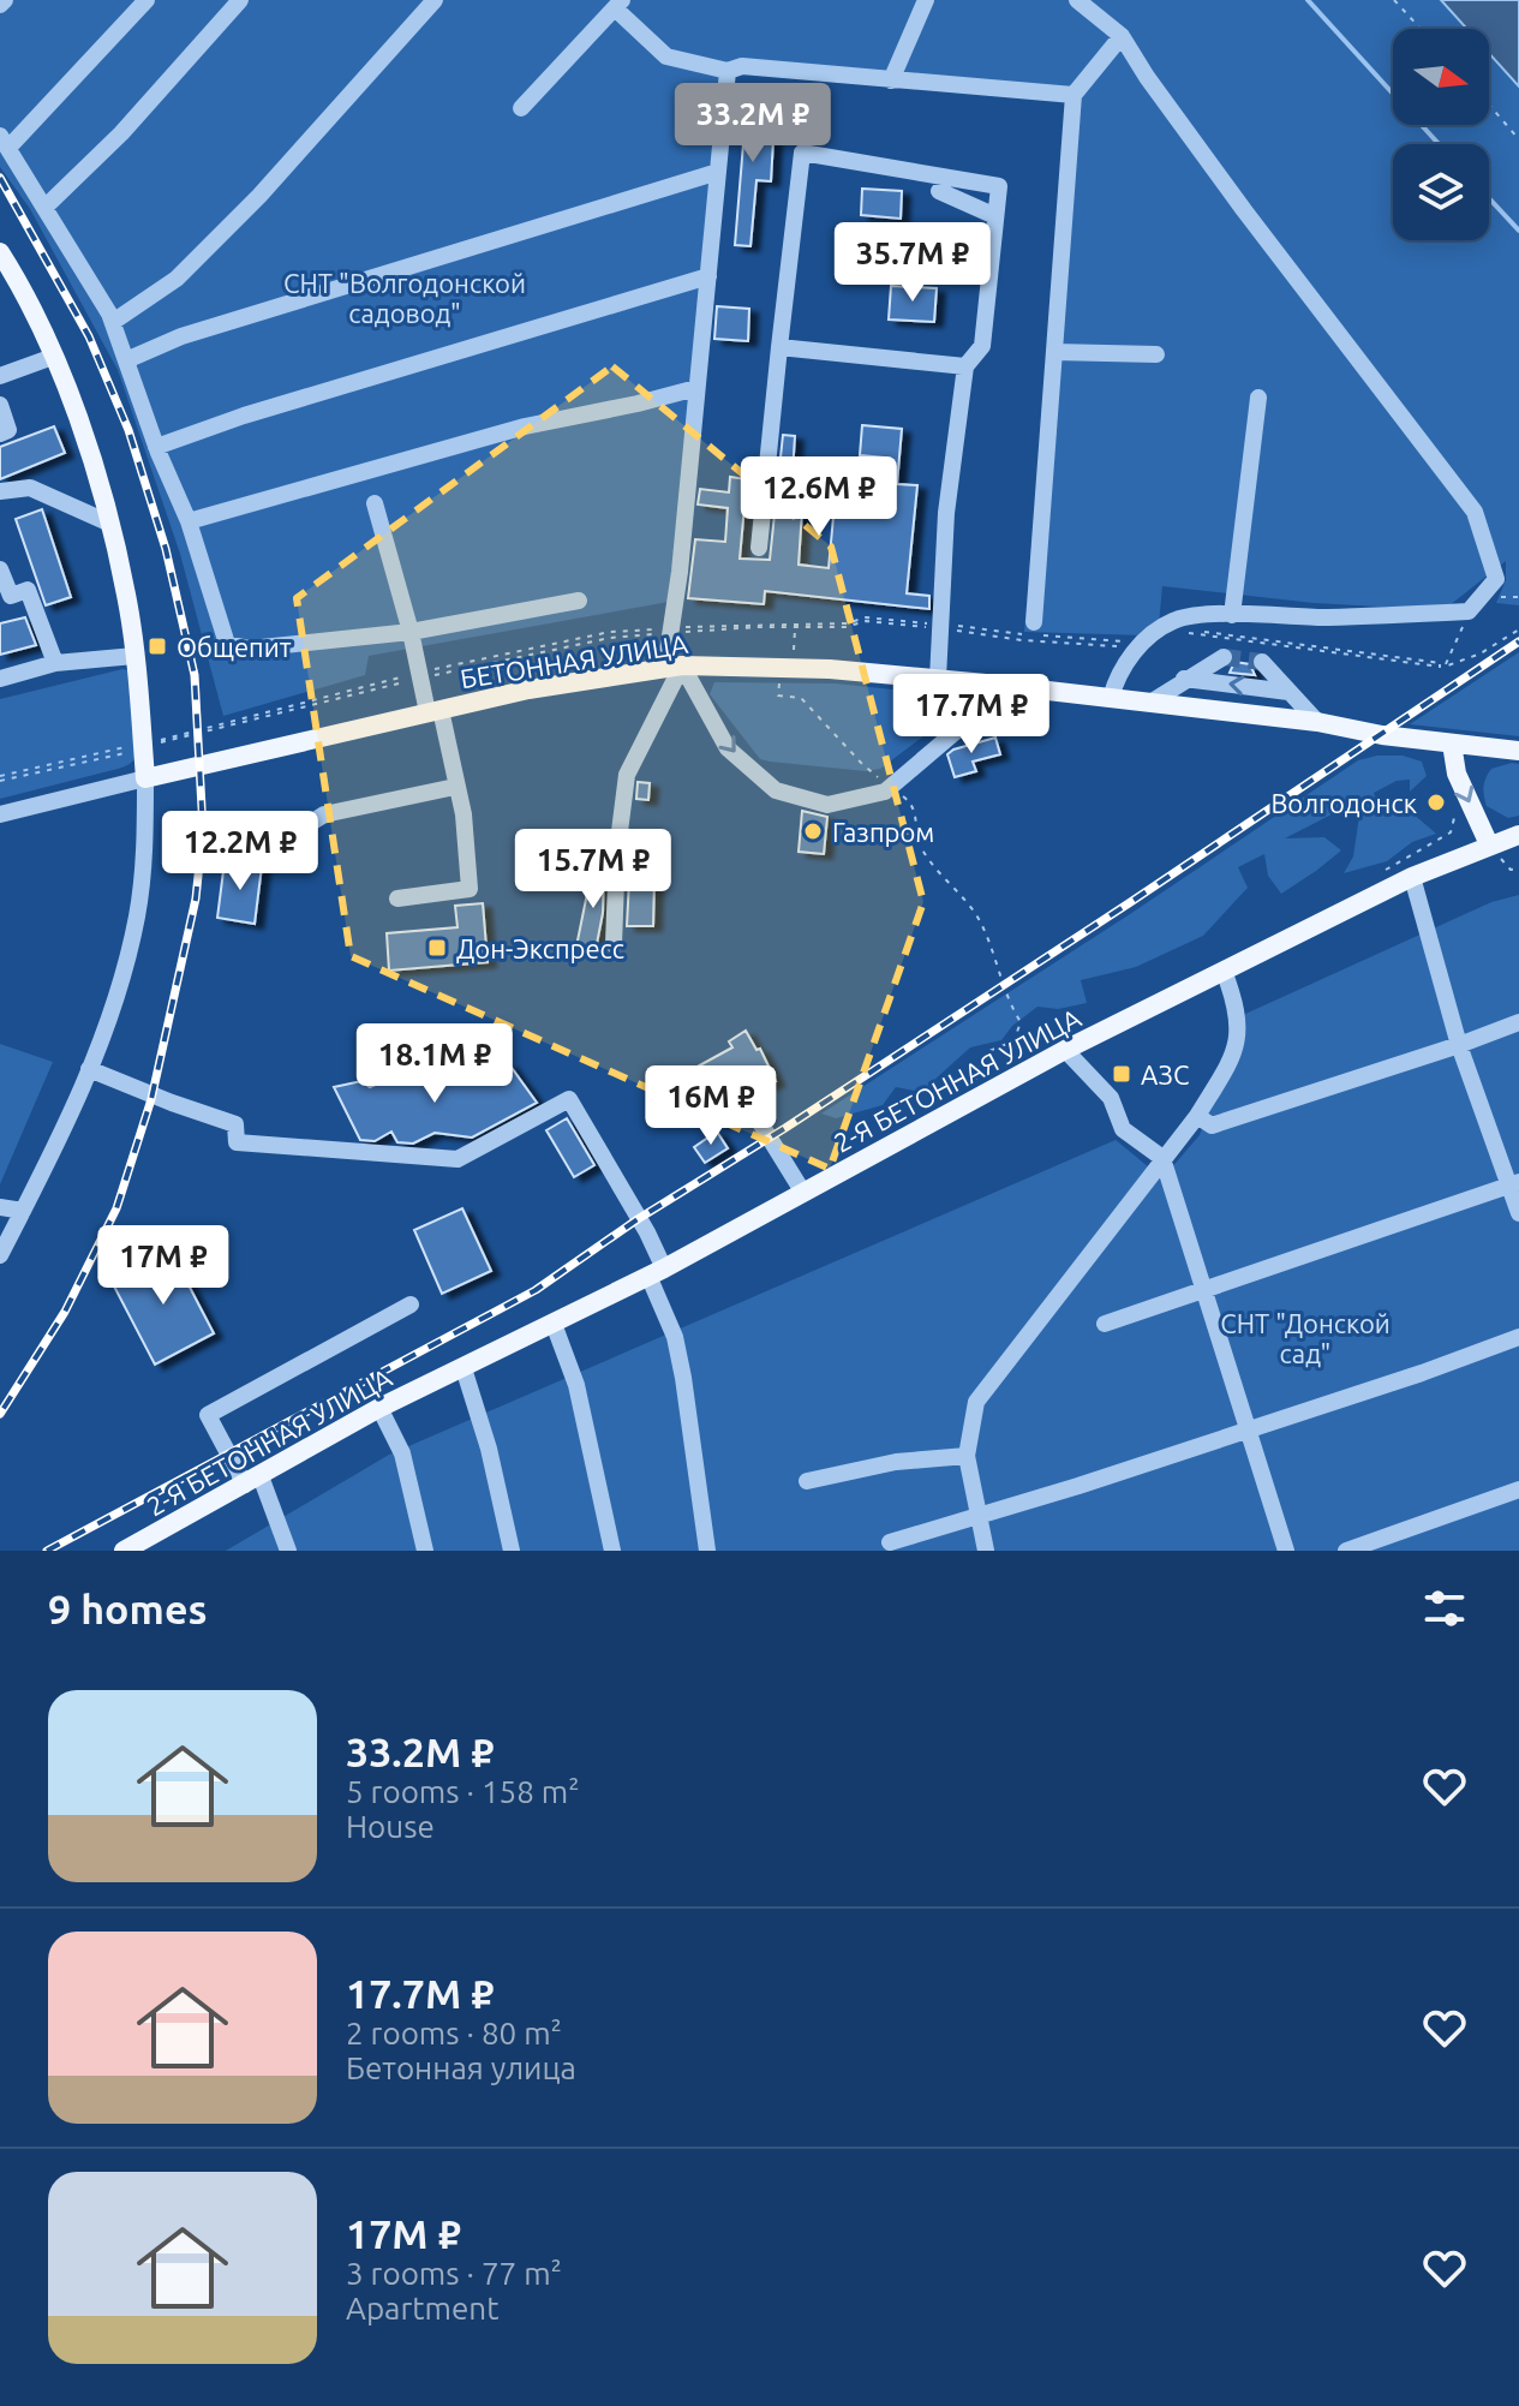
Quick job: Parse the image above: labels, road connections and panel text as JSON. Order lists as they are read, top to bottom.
{
  "streets": {
    "main road": ["БЕТОННАЯ УЛИЦА", "2-Я БЕТОННАЯ УЛИЦА"]
  },
  "parks": ["СНТ \"Волгодонской садовод\"", "СНТ \"Донской сад\""],
  "places": {
    "transit": ["Общепит", "Дон-Экспресс", "АЗС"],
    "other": ["Волгодонск", "Газпром"]
  },
  "north": "right",
  "page": {
    "price": [
      "33.2M ₽",
      "35.7M ₽",
      "12.6M ₽",
      "17.7M ₽",
      "12.2M ₽",
      "15.7M ₽",
      "18.1M ₽",
      "16M ₽",
      "17M ₽"
    ],
    "heading": "9 homes",
    "list": [
      {
        "name": "33.2M ₽",
        "note": "5 rooms · 158 m² · House"
      },
      {
        "name": "17.7M ₽",
        "note": "2 rooms · 80 m² · Бетонная улица"
      },
      {
        "name": "17M ₽",
        "note": "3 rooms · 77 m² · Apartment"
      }
    ]
  }
}
